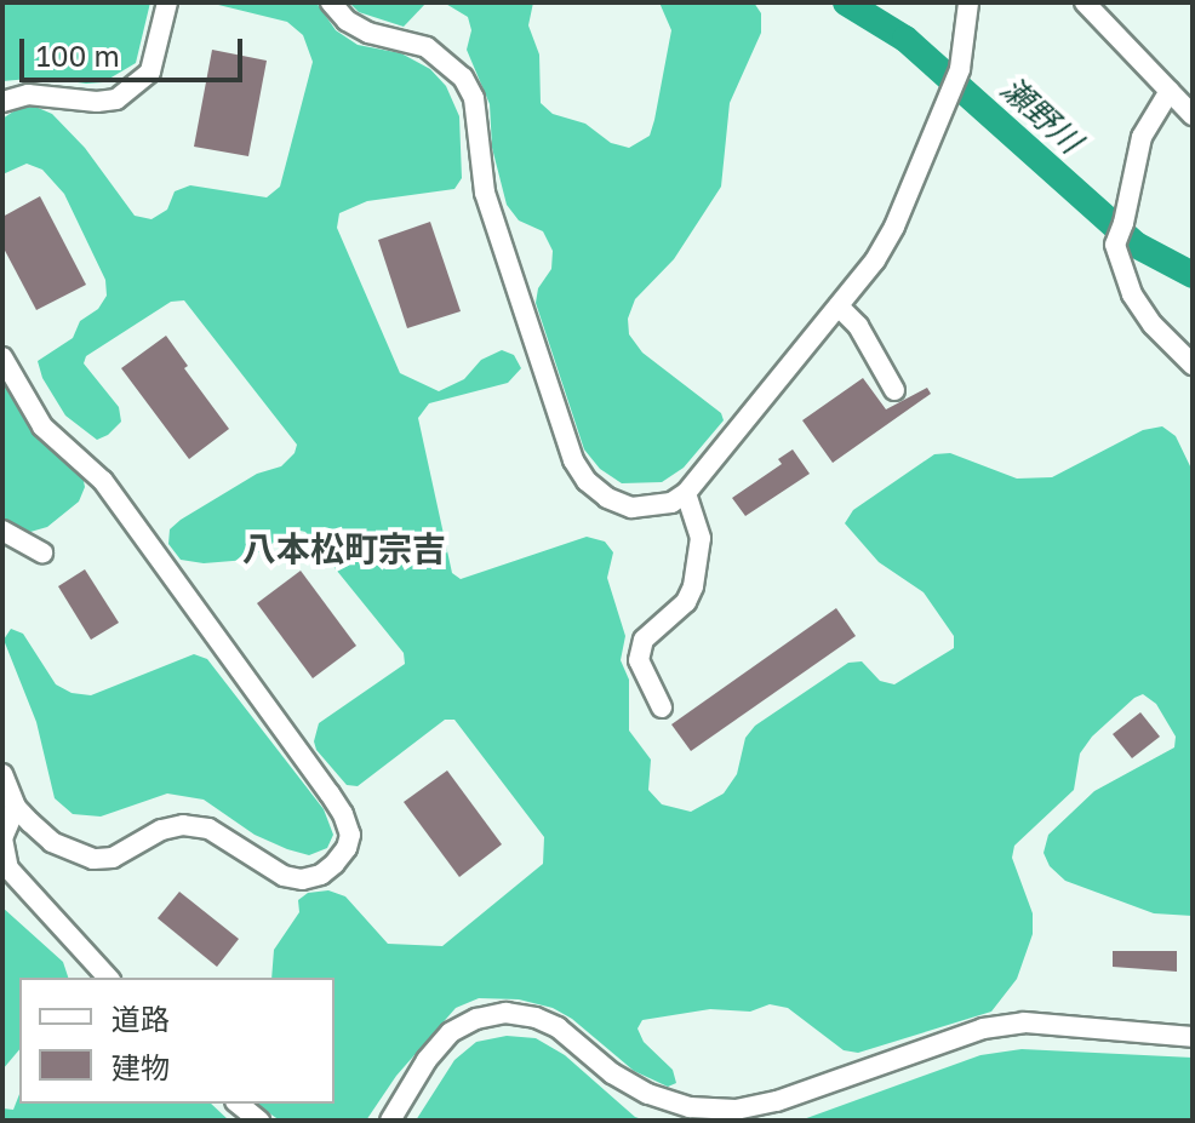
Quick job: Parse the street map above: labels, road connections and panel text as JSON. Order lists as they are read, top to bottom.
{
  "districts": ["八本松町宗吉"],
  "water": ["瀬野川"],
  "legend": ["道路", "建物"],
  "scale_bar": "100 m"
}
